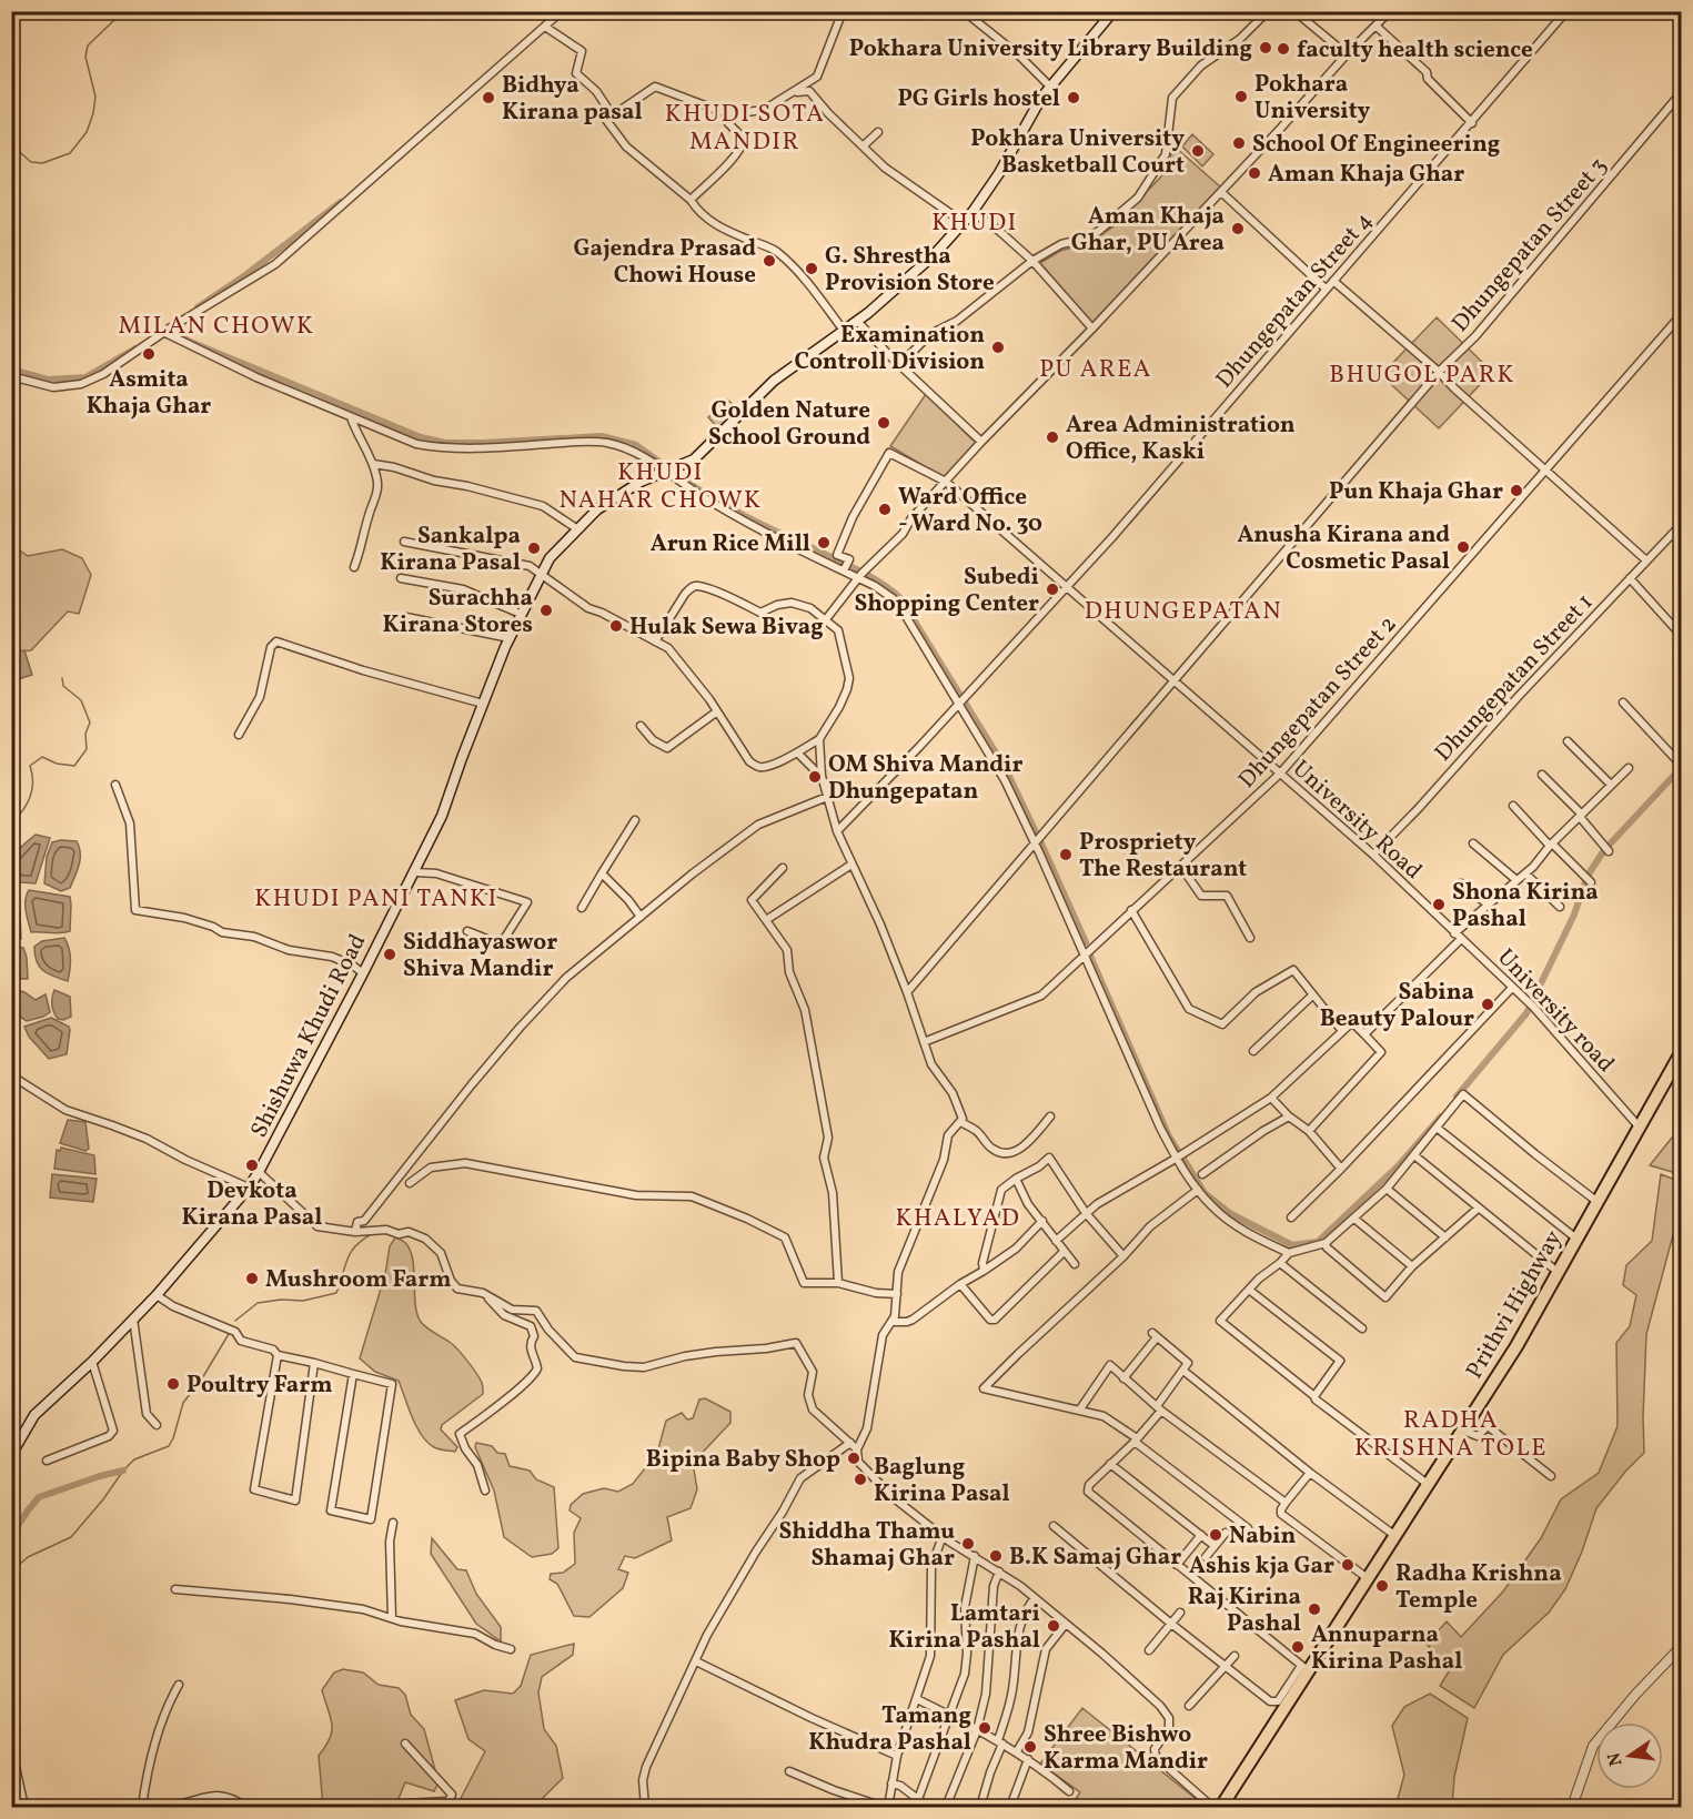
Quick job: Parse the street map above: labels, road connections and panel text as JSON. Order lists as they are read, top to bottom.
{
  "streets": {
    "highway": ["Prithvi Highway"],
    "main road": ["Shishuwa Khudi Road"],
    "street": [
      "Dhungepatan Street 3",
      "Dhungepatan Street 4",
      "Dhungepatan Street 1",
      "Dhungepatan Street 2",
      "University Road",
      "University road"
    ]
  },
  "crossings": [
    ["Dhungepatan Street 3", "University Road"],
    ["Dhungepatan Street 4", "University Road"],
    ["Dhungepatan Street 1", "University Road"],
    ["Dhungepatan Street 2", "University Road"],
    ["University Road", "University road"],
    ["University road", "Prithvi Highway"]
  ],
  "districts": [
    "KHUDI SOTA MANDIR",
    "KHUDI",
    "MILAN CHOWK",
    "PU AREA",
    "BHUGOL PARK",
    "KHUDI NAHAR CHOWK",
    "DHUNGEPATAN",
    "KHUDI PANI TANKI",
    "KHALYAD",
    "RADHA KRISHNA TOLE"
  ],
  "places": [
    "Pokhara University Library Building",
    "faculty health science",
    "Pokhara University",
    "Bidhya Kirana pasal",
    "PG Girls hostel",
    "School Of Engineering",
    "Pokhara University Basketball Court",
    "Aman Khaja Ghar",
    "Aman Khaja Ghar, PU Area",
    "Gajendra Prasad Chowi House",
    "G. Shrestha Provision Store",
    "Examination Controll Division",
    "Asmita Khaja Ghar",
    "Golden Nature School Ground",
    "Area Administration Office, Kaski",
    "Pun Khaja Ghar",
    "Ward Office - Ward No. 30",
    "Arun Rice Mill",
    "Anusha Kirana and Cosmetic Pasal",
    "Sankalpa Kirana Pasal",
    "Subedi Shopping Center",
    "Surachha Kirana Stores",
    "Hulak Sewa Bivag",
    "OM Shiva Mandir Dhungepatan",
    "Prospriety The Restaurant",
    "Shona Kirina Pashal",
    "Siddhayaswor Shiva Mandir",
    "Sabina Beauty Palour",
    "Devkota Kirana Pasal",
    "Mushroom Farm",
    "Poultry Farm",
    "Bipina Baby Shop",
    "Baglung Kirina Pasal",
    "Nabin",
    "Shiddha Thamu Shamaj Ghar",
    "B.K Samaj Ghar",
    "Ashis kja Gar",
    "Radha Krishna Temple",
    "Raj Kirina Pashal",
    "Lamtari Kirina Pashal",
    "Annuparna Kirina Pashal",
    "Tamang Khudra Pashal",
    "Shree Bishwo Karma Mandir"
  ],
  "north": "left"
}
